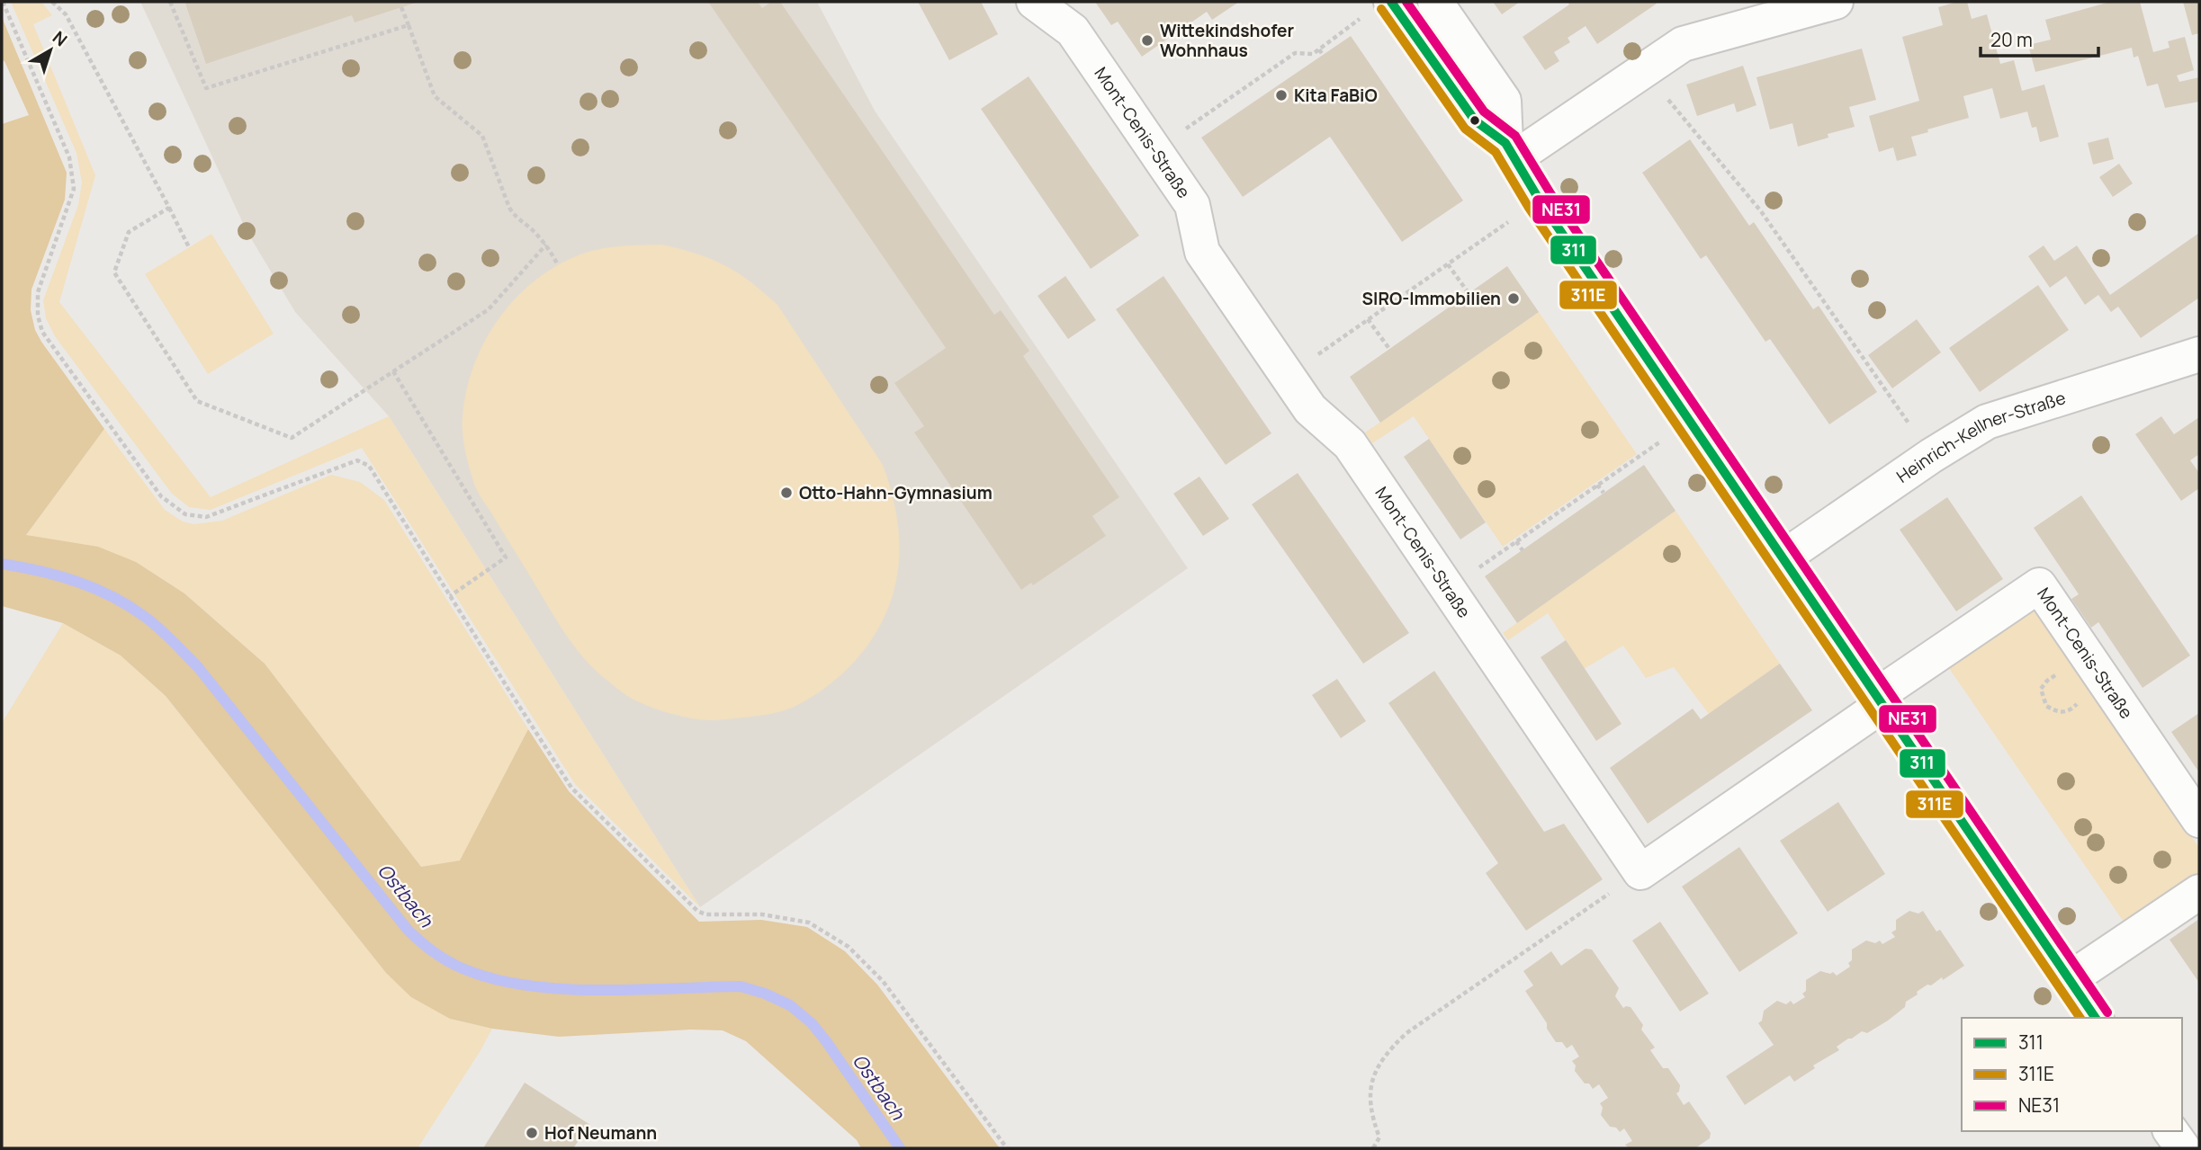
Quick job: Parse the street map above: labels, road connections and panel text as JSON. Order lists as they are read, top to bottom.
{
  "streets": {
    "street": ["Mont-Cenis-Straße", "Heinrich-Kellner-Straße"]
  },
  "water": ["Ostbach"],
  "places": [
    "Wittekindshofer Wohnhaus",
    "Kita FaBiO",
    "SIRO-Immobilien",
    "Otto-Hahn-Gymnasium",
    "Hof Neumann"
  ],
  "lines": ["transit line 311", "transit line NE31", "transit line 311E"],
  "legend": ["311", "311E", "NE31"],
  "scale_bar": "20 m",
  "north": "top right"
}
